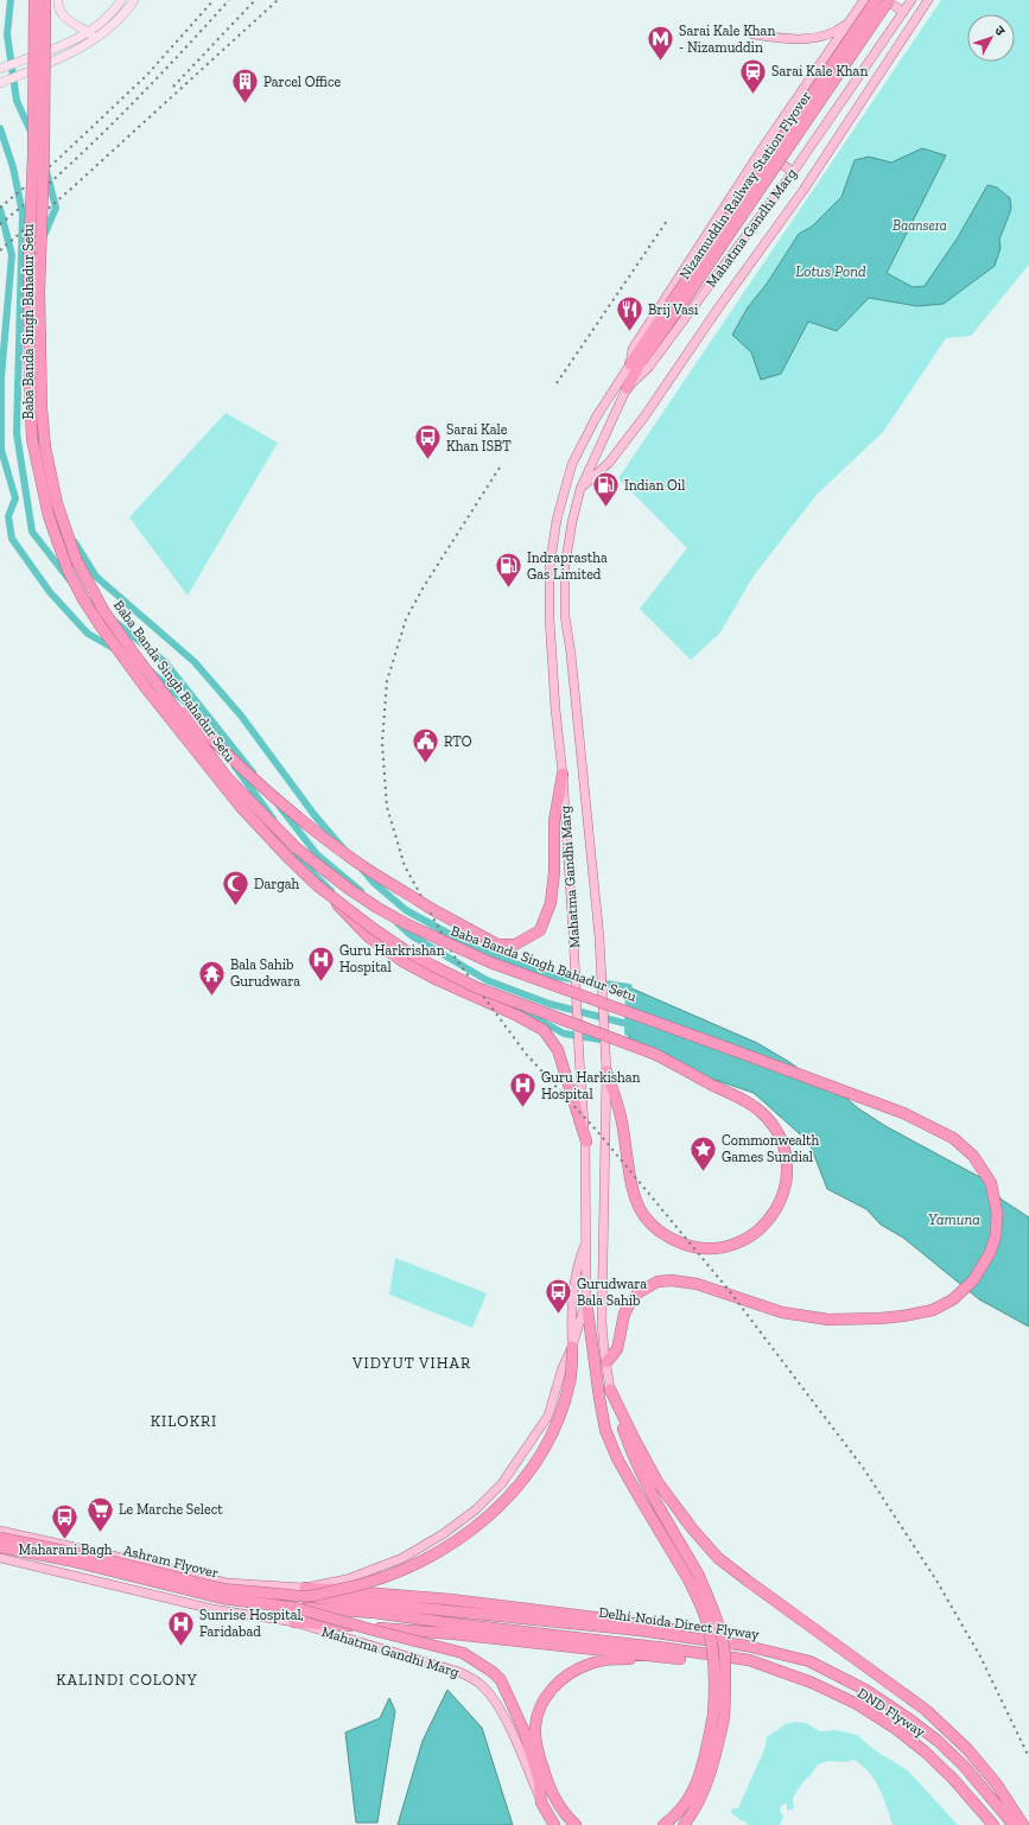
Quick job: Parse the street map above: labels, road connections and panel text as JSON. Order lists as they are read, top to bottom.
{
  "streets": {
    "highway": [
      "Nizamuddin Railway Station Flyover",
      "Baba Banda Singh Bahadur Setu",
      "Ashram Flyover",
      "Delhi-Noida Direct Flyway",
      "DND Flyway"
    ],
    "main road": ["Mahatma Gandhi Marg"]
  },
  "crossings": [
    ["Nizamuddin Railway Station Flyover", "Mahatma Gandhi Marg"],
    ["Mahatma Gandhi Marg", "Baba Banda Singh Bahadur Setu"],
    ["Ashram Flyover", "Delhi-Noida Direct Flyway"],
    ["Delhi-Noida Direct Flyway", "DND Flyway"]
  ],
  "districts": ["VIDYUT VIHAR", "KILOKRI", "KALINDI COLONY"],
  "water": ["Lotus Pond", "Yamuna"],
  "parks": ["Baansera"],
  "places": {
    "metro station": ["Sarai Kale Khan - Nizamuddin"],
    "station": ["Sarai Kale Khan"],
    "building": ["Parcel Office"],
    "restaurant": ["Brij Vasi"],
    "bus stop": ["Sarai Kale Khan ISBT", "Gurudwara Bala Sahib", "Maharani Bagh"],
    "fuel station": ["Indian Oil", "Indraprastha Gas Limited"],
    "public building": ["RTO"],
    "mosque": ["Dargah"],
    "hospital": ["Guru Harkrishan Hospital", "Guru Harkishan Hospital", "Sunrise Hospital, Faridabad"],
    "temple": ["Bala Sahib Gurudwara"],
    "place": ["Commonwealth Games Sundial"],
    "supermarket": ["Le Marche Select"]
  },
  "north": "top right"
}
